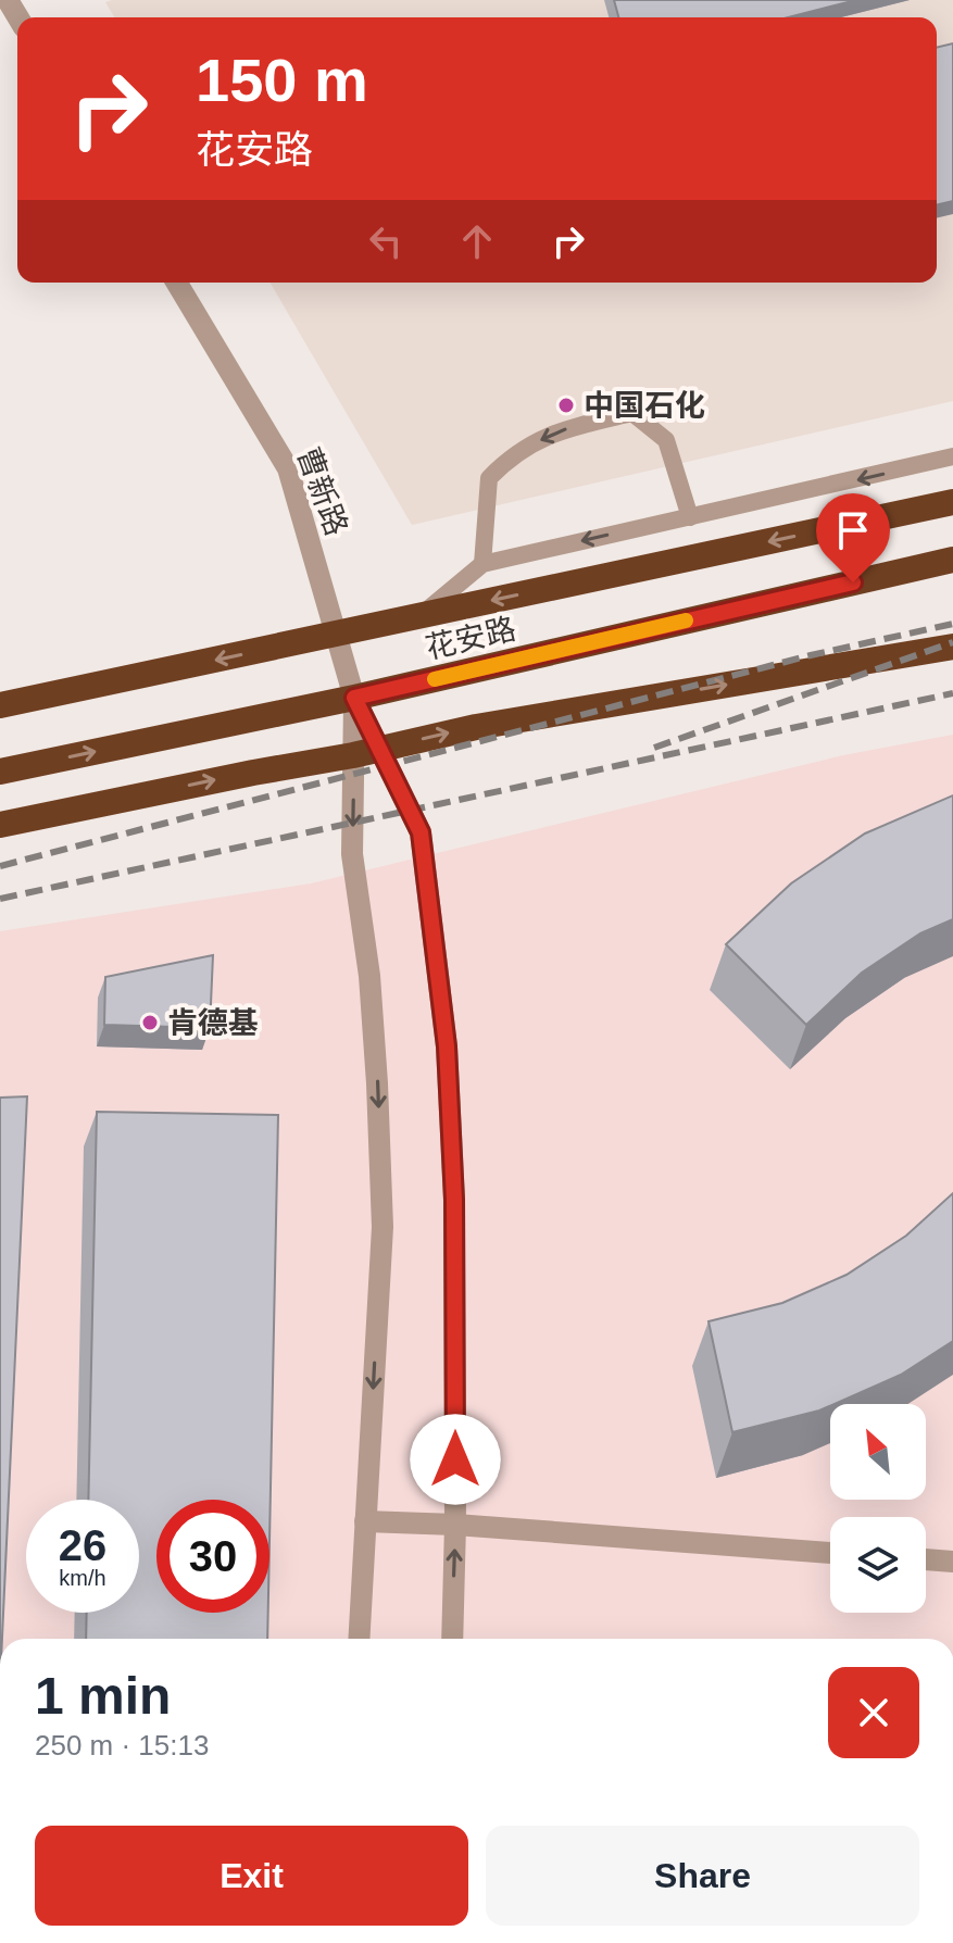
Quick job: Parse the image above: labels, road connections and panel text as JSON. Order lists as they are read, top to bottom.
{
  "streets": {
    "highway": ["花安路"],
    "street": ["曹新路"]
  },
  "crossings": [
    ["曹新路", "花安路"]
  ],
  "places": ["中国石化", "肯德基"],
  "north": "top left",
  "page": {
    "turn": ["150 m", "花安路"],
    "speed": "26 km/h",
    "limit": "30",
    "heading": ["1 min", "250 m · 15:13"],
    "buttons": ["Exit", "Share"]
  }
}
